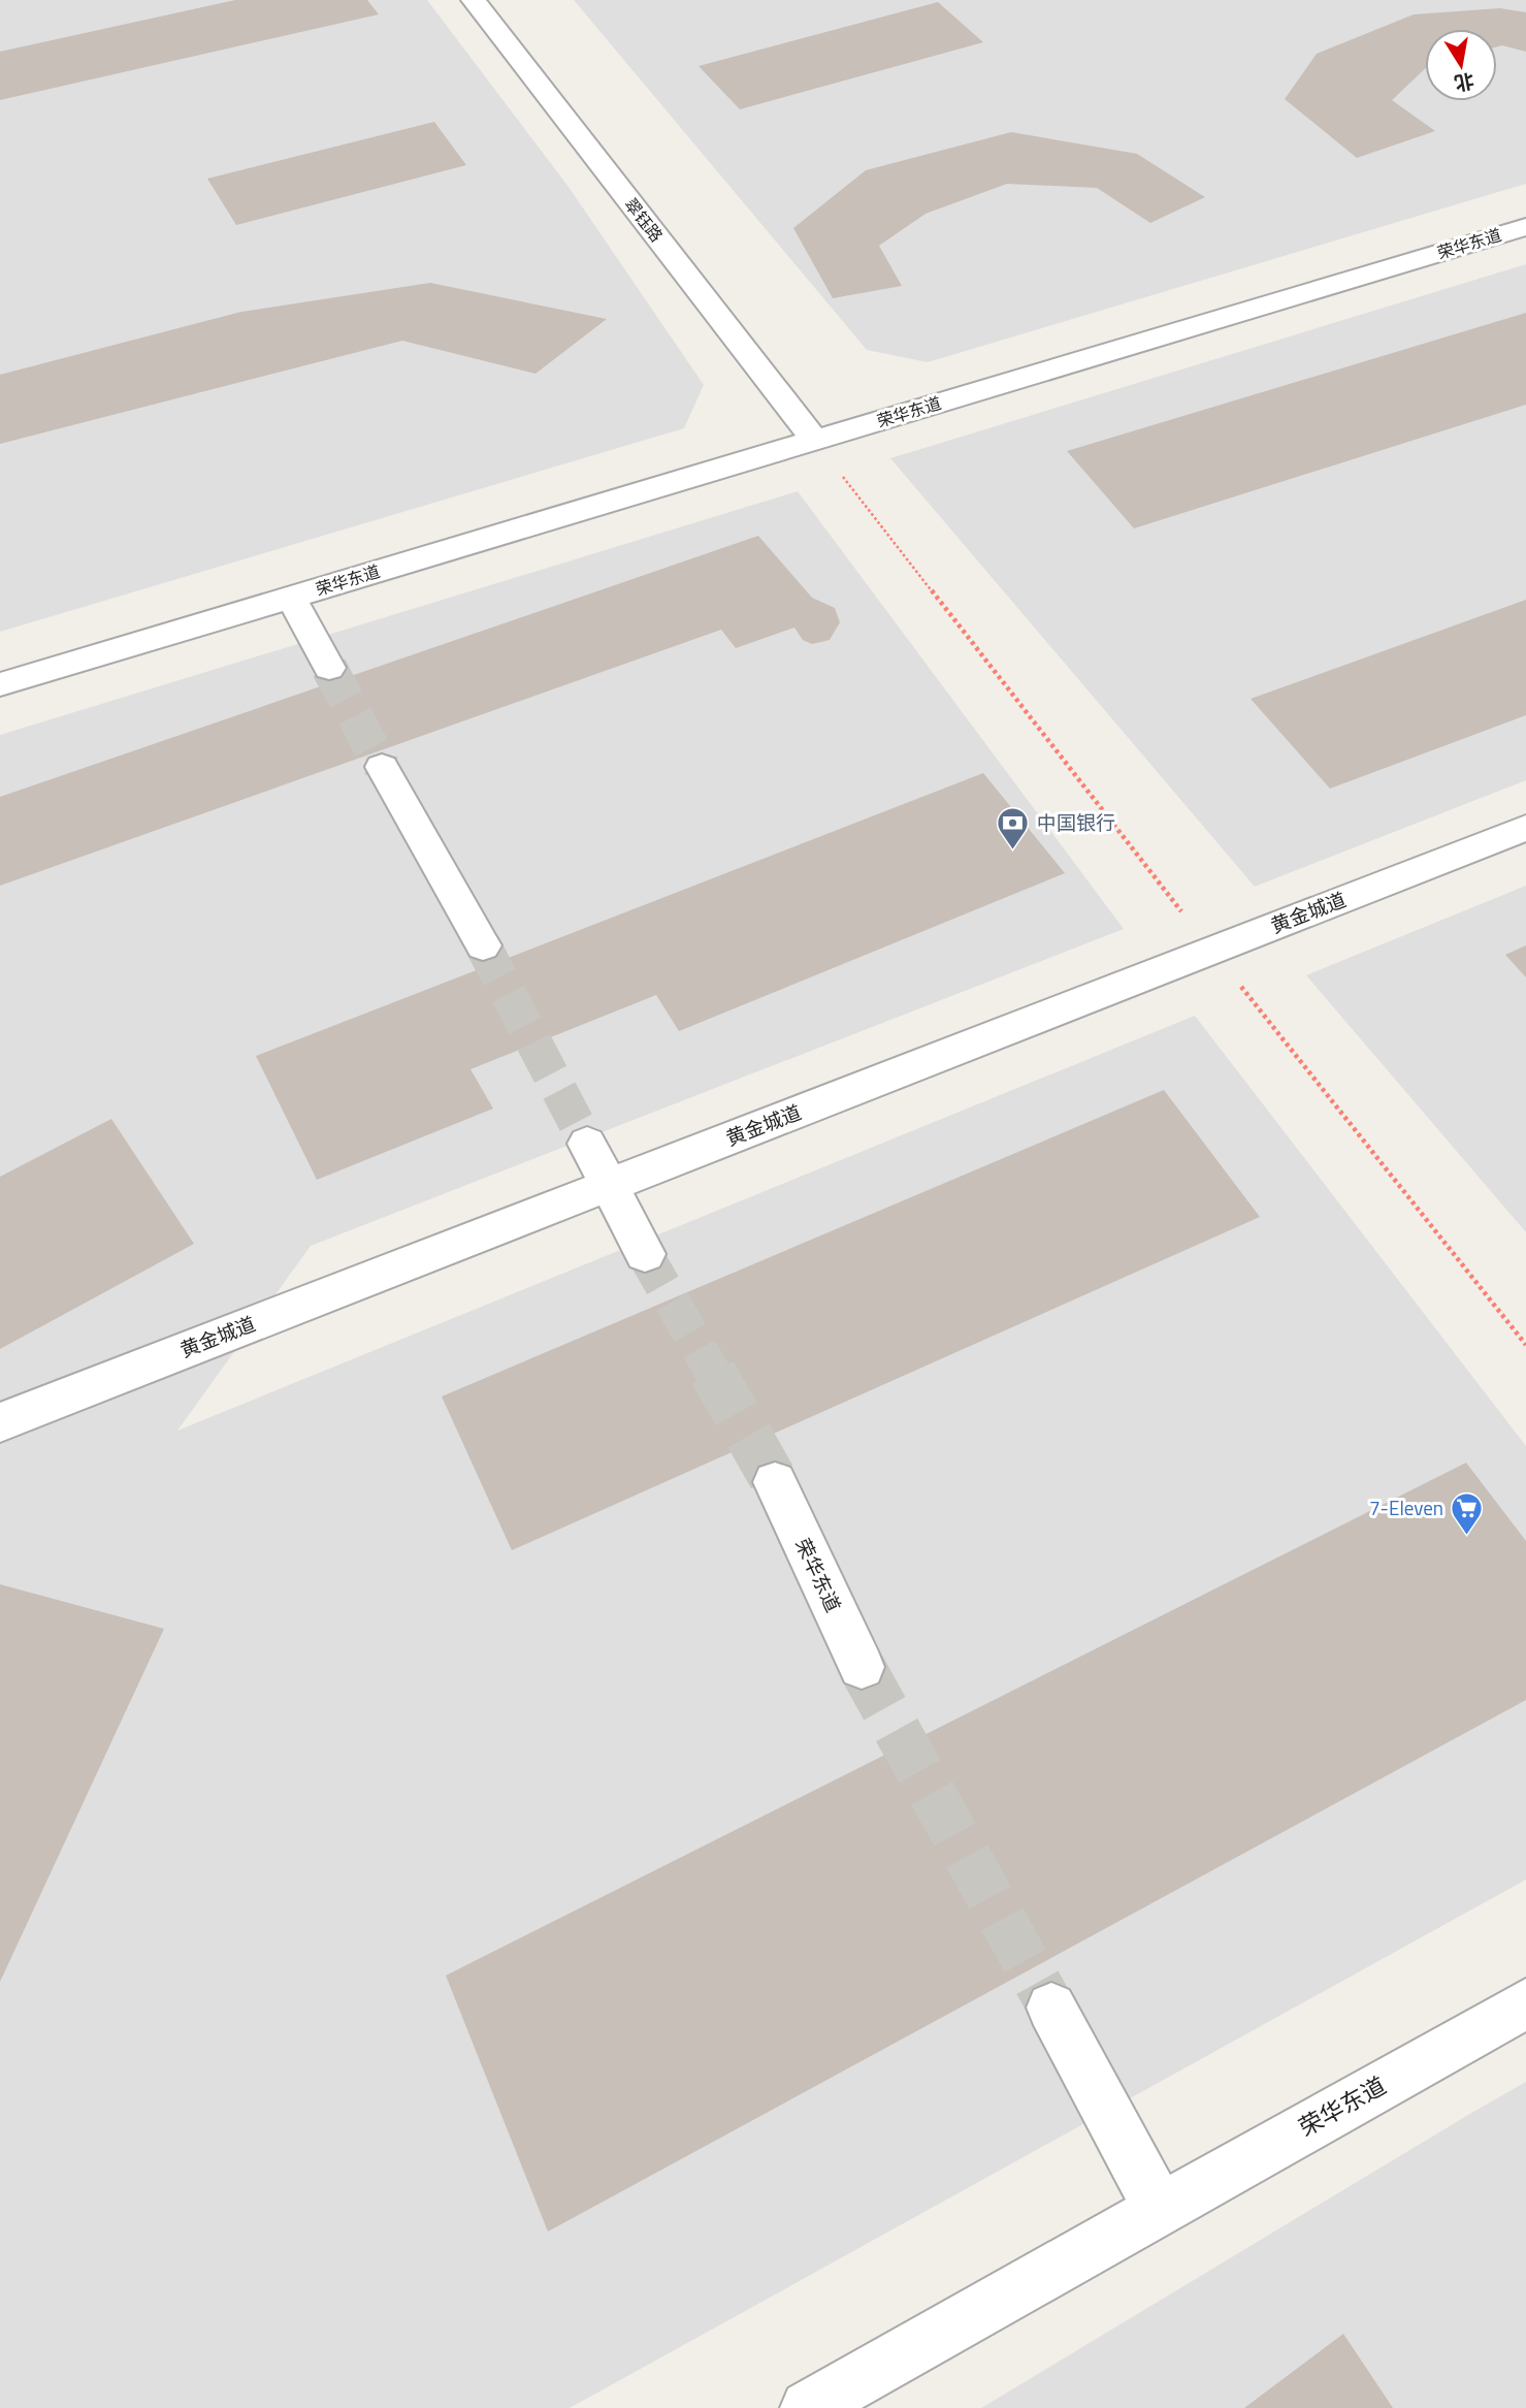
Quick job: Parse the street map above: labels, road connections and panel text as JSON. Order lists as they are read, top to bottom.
{
  "streets": {
    "street": ["翠钰路", "荣华东道", "黄金城道"]
  },
  "crossings": [
    ["翠钰路", "荣华东道"]
  ],
  "places": {
    "bank": ["中国银行"],
    "supermarket": ["7-Eleven"]
  },
  "north": "bottom"
}
